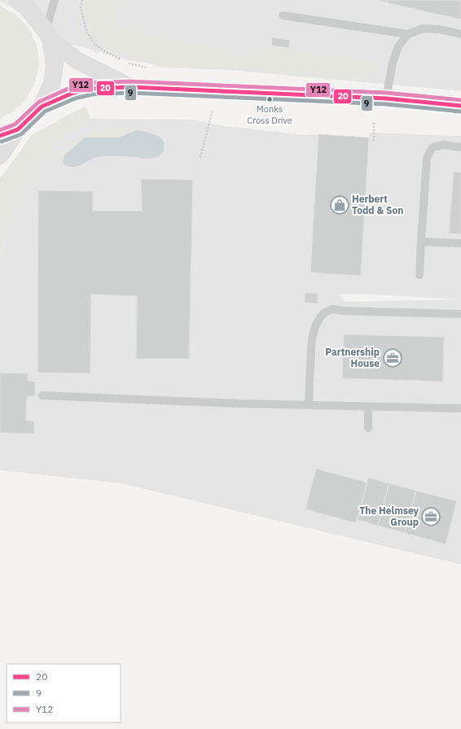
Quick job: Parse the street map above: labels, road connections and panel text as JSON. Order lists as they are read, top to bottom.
{
  "places": {
    "other": ["Monks Cross Drive"],
    "shop": ["Herbert Todd & Son"],
    "office": ["Partnership House", "The Helmsey Group"]
  },
  "lines": ["transit line Y12", "transit line 20", "transit line 9"],
  "legend": ["20", "9", "Y12"]
}
